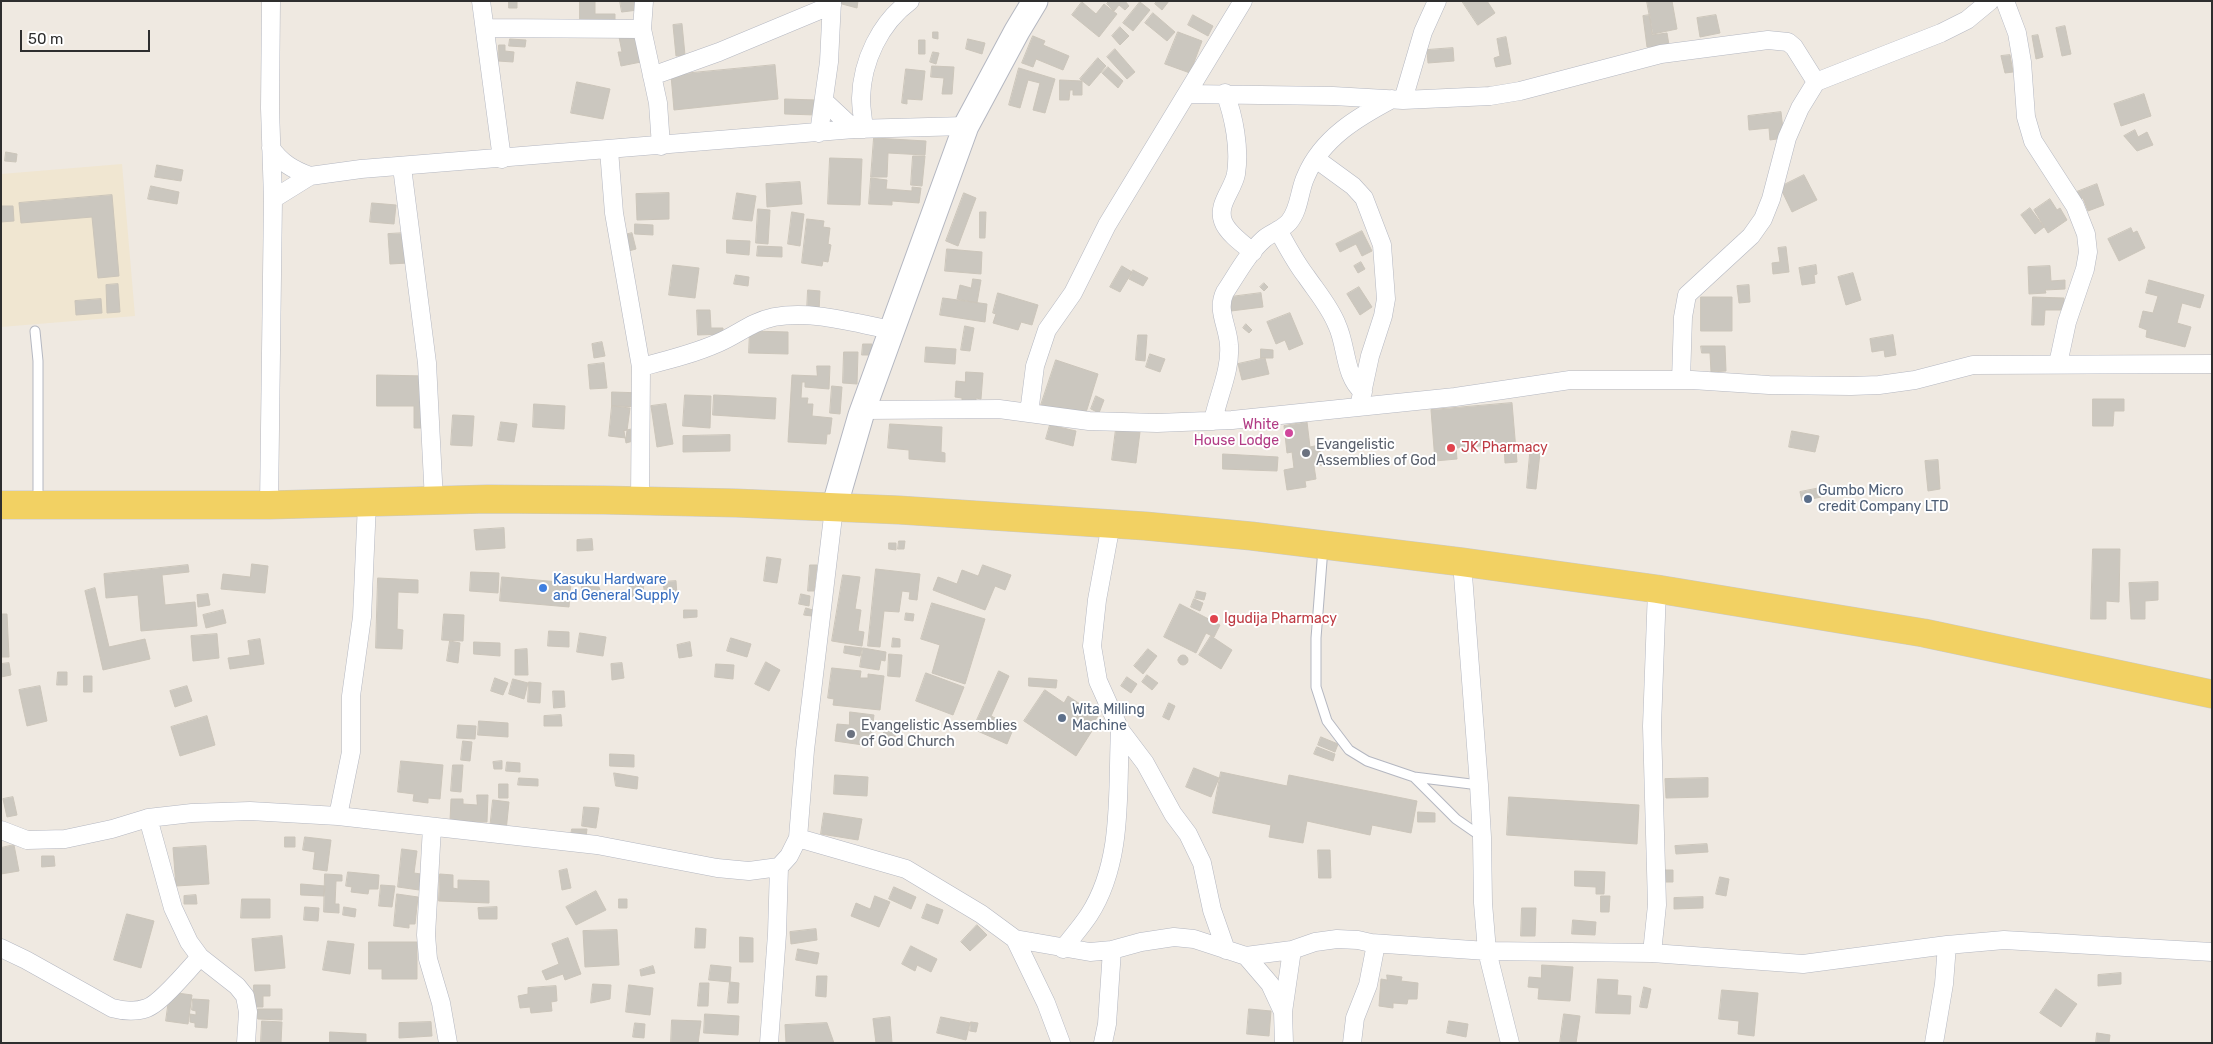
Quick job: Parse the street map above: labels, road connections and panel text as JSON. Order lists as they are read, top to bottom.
{
  "places": [
    "White House Lodge",
    "JK Pharmacy",
    "Evangelistic Assemblies of God",
    "Gumbo Micro credit Company LTD",
    "Kasuku Hardware and General Supply",
    "Igudija Pharmacy",
    "Wita Milling Machine",
    "Evangelistic Assemblies of God Church"
  ],
  "scale_bar": "50 m"
}
